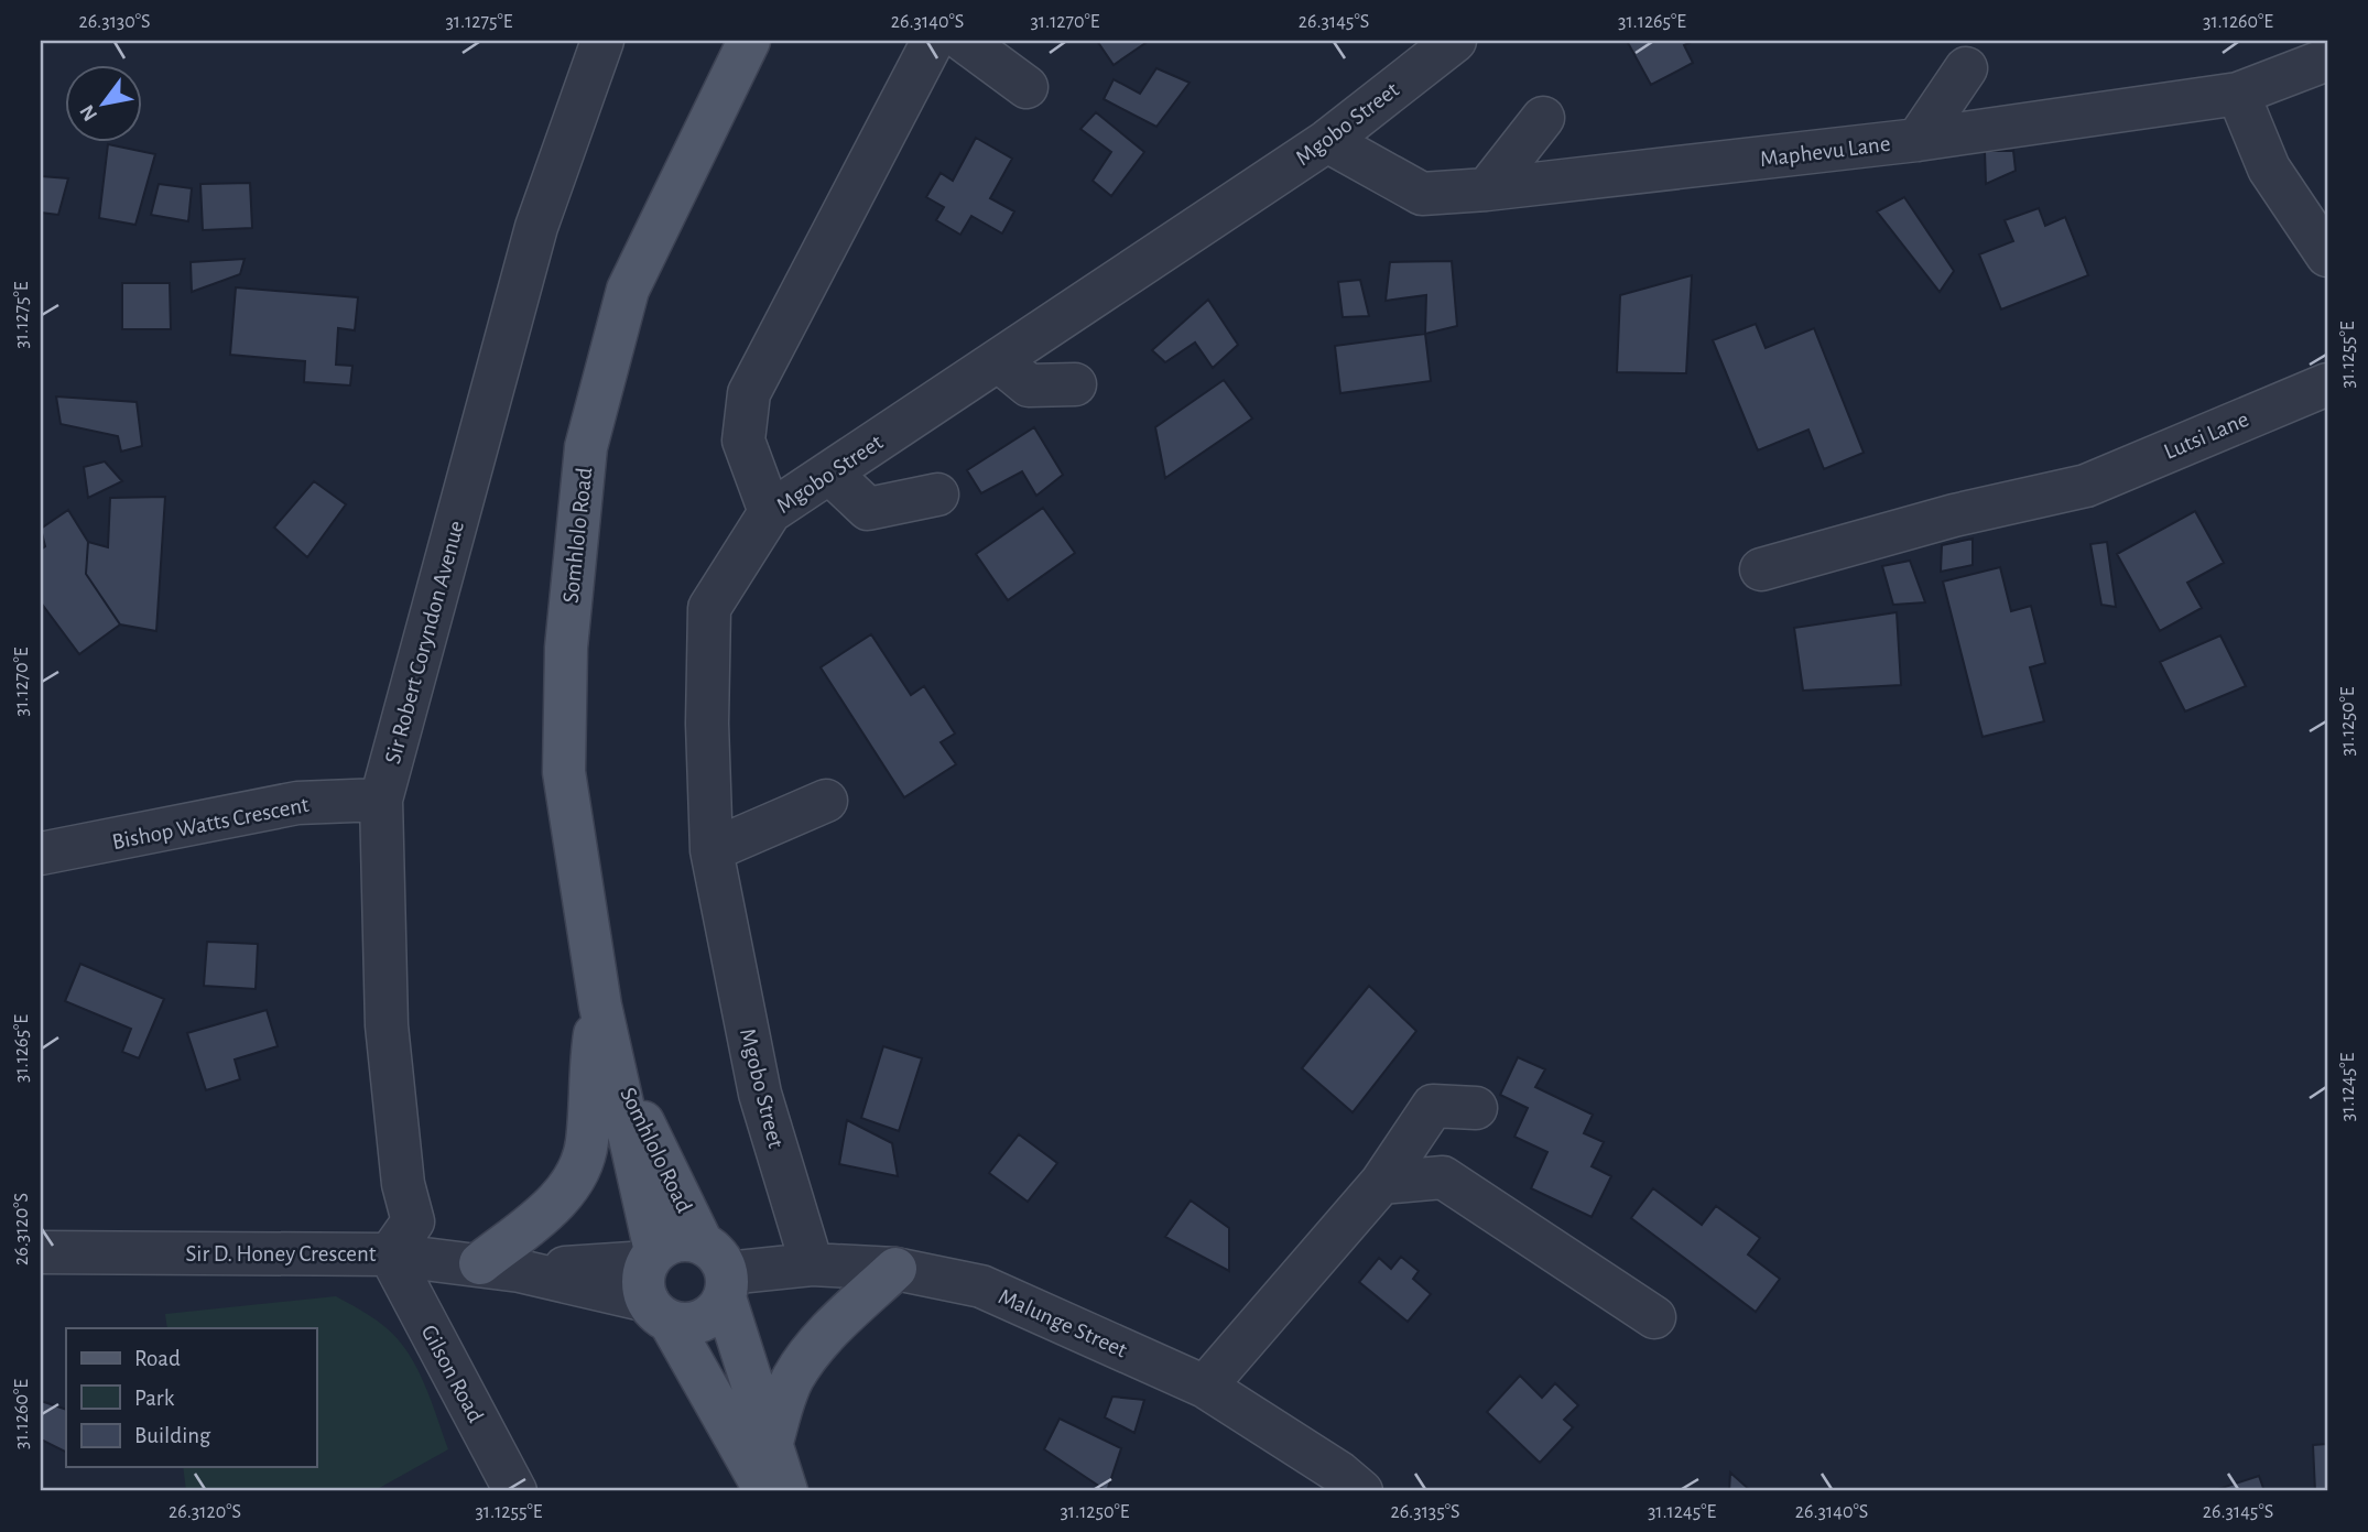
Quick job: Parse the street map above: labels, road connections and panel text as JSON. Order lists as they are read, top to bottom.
{
  "streets": {
    "main road": ["Somhlolo Road"],
    "street": [
      "Mgobo Street",
      "Maphevu Lane",
      "Lutsi Lane",
      "Sir Robert Coryndon Avenue",
      "Bishop Watts Crescent",
      "Sir D. Honey Crescent",
      "Malunge Street",
      "Gilson Road"
    ]
  },
  "crossings": [
    ["Mgobo Street", "Maphevu Lane"],
    ["Mgobo Street", "Malunge Street"],
    ["Somhlolo Road", "Sir D. Honey Crescent"],
    ["Somhlolo Road", "Malunge Street"],
    ["Sir Robert Coryndon Avenue", "Bishop Watts Crescent"],
    ["Sir Robert Coryndon Avenue", "Sir D. Honey Crescent"],
    ["Sir Robert Coryndon Avenue", "Gilson Road"],
    ["Sir D. Honey Crescent", "Gilson Road"]
  ],
  "legend": ["Road", "Park", "Building"],
  "north": "bottom left",
  "coordinates": [
    "26.3130°S",
    "31.1275°E",
    "26.3140°S",
    "31.1270°E",
    "26.3145°S",
    "31.1265°E",
    "31.1260°E",
    "31.1255°E",
    "31.1250°E",
    "31.1245°E",
    "26.3120°S",
    "26.3135°S"
  ]
}
